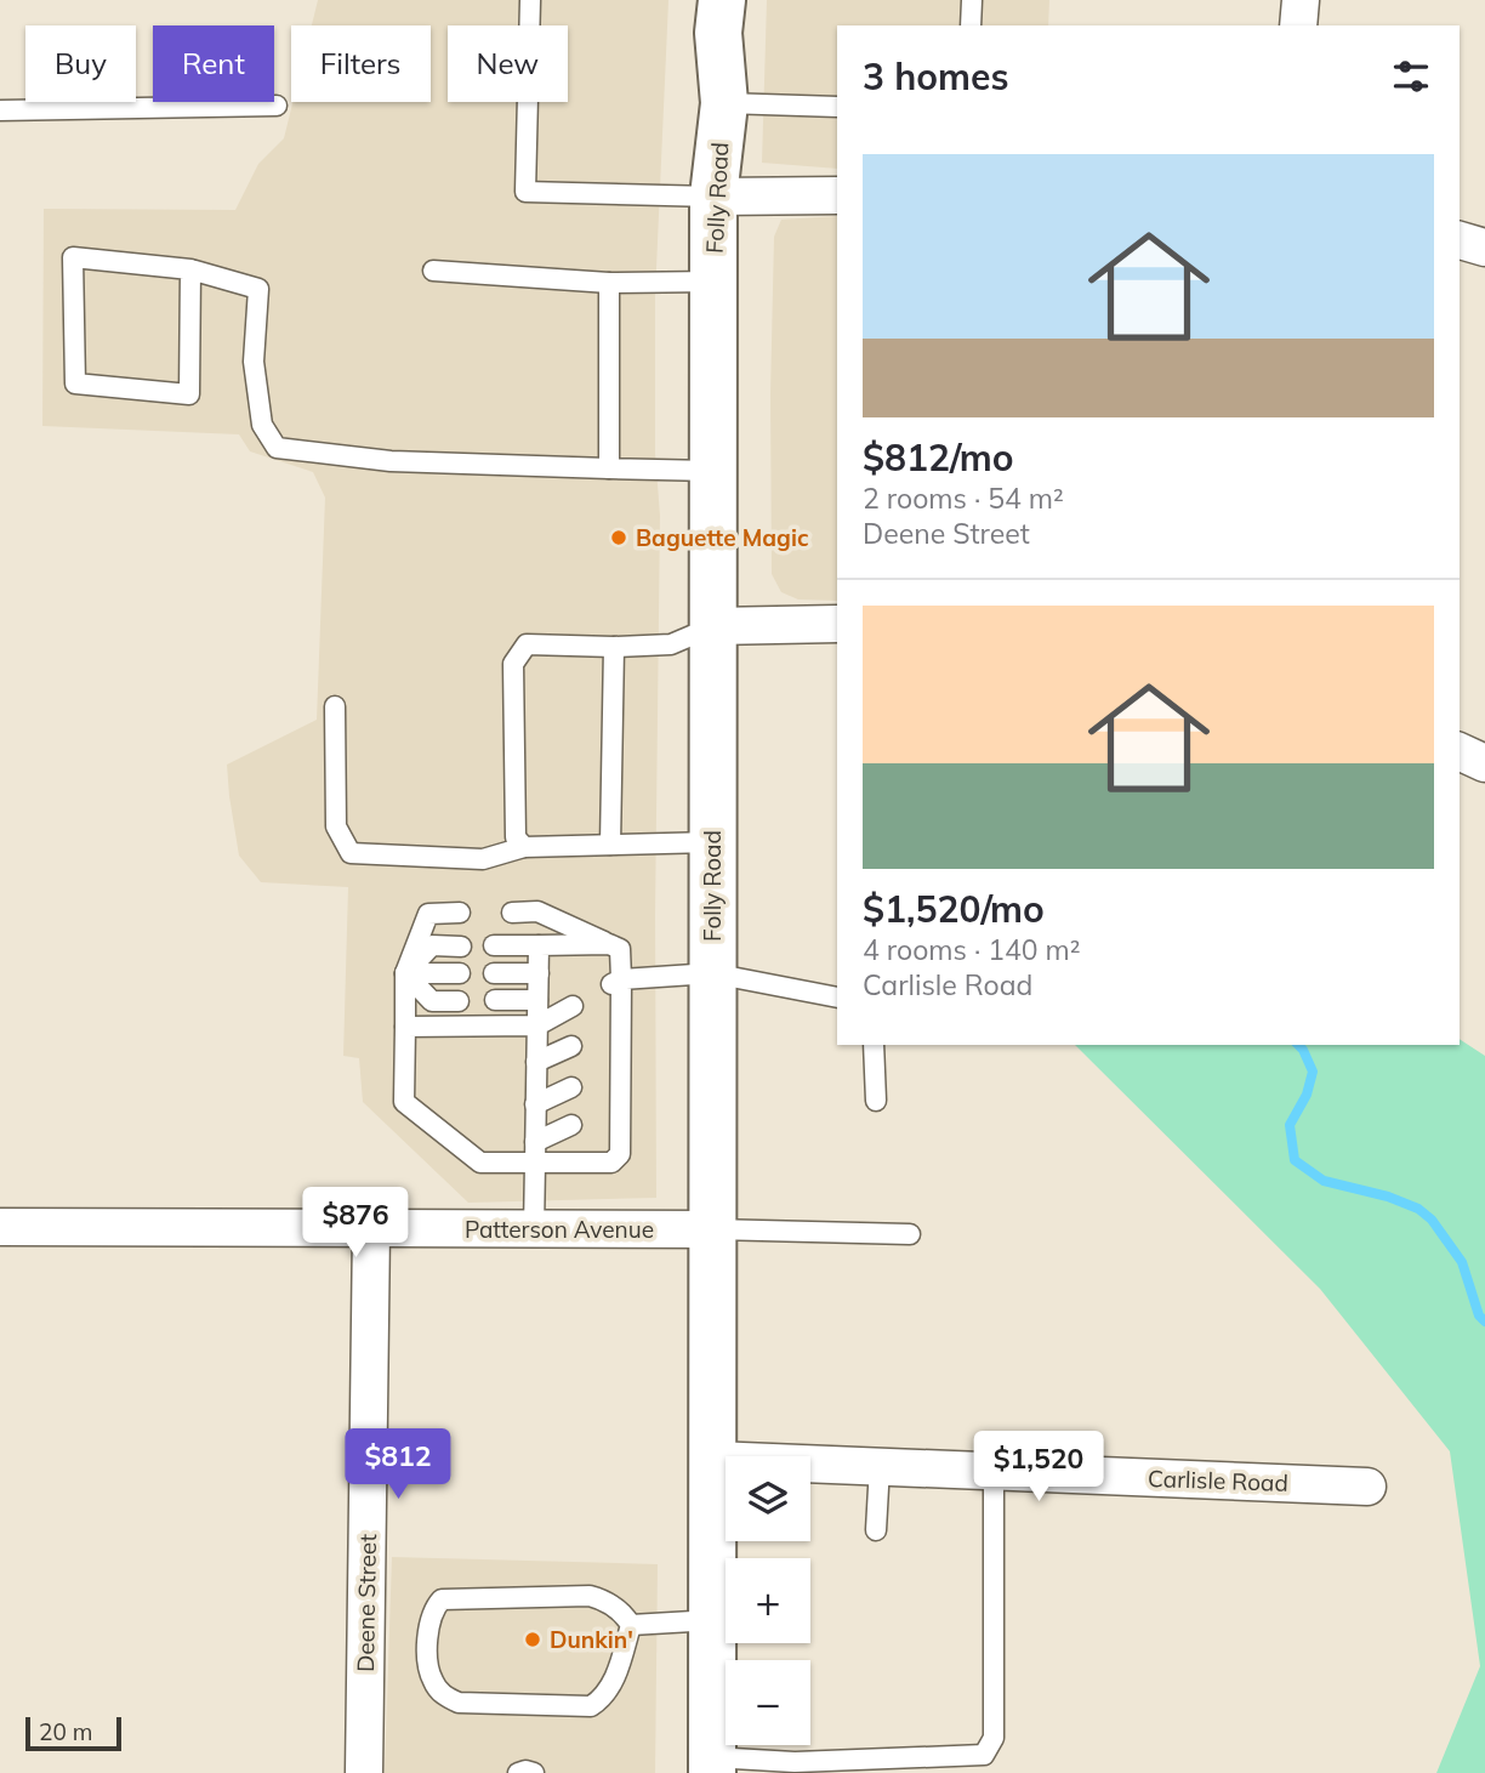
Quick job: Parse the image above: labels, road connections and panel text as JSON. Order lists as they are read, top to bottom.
{
  "streets": {
    "main road": ["Folly Road"],
    "street": ["Patterson Avenue", "Carlisle Road", "Deene Street"]
  },
  "crossings": [
    ["Folly Road", "Patterson Avenue"],
    ["Folly Road", "Carlisle Road"],
    ["Patterson Avenue", "Deene Street"]
  ],
  "places": ["Baguette Magic", "Dunkin'"],
  "scale_bar": "20 m",
  "page": {
    "chip": [
      "Buy",
      "Rent",
      "Filters",
      "New"
    ],
    "heading": "3 homes",
    "list": [
      {
        "name": "$812/mo",
        "note": "2 rooms · 54 m² · Deene Street"
      },
      {
        "name": "$1,520/mo",
        "note": "4 rooms · 140 m² · Carlisle Road"
      }
    ],
    "price": ["$876", "$812", "$1,520"],
    "map_buttons": ["+", "−"],
    "scale": "20 m"
  }
}
